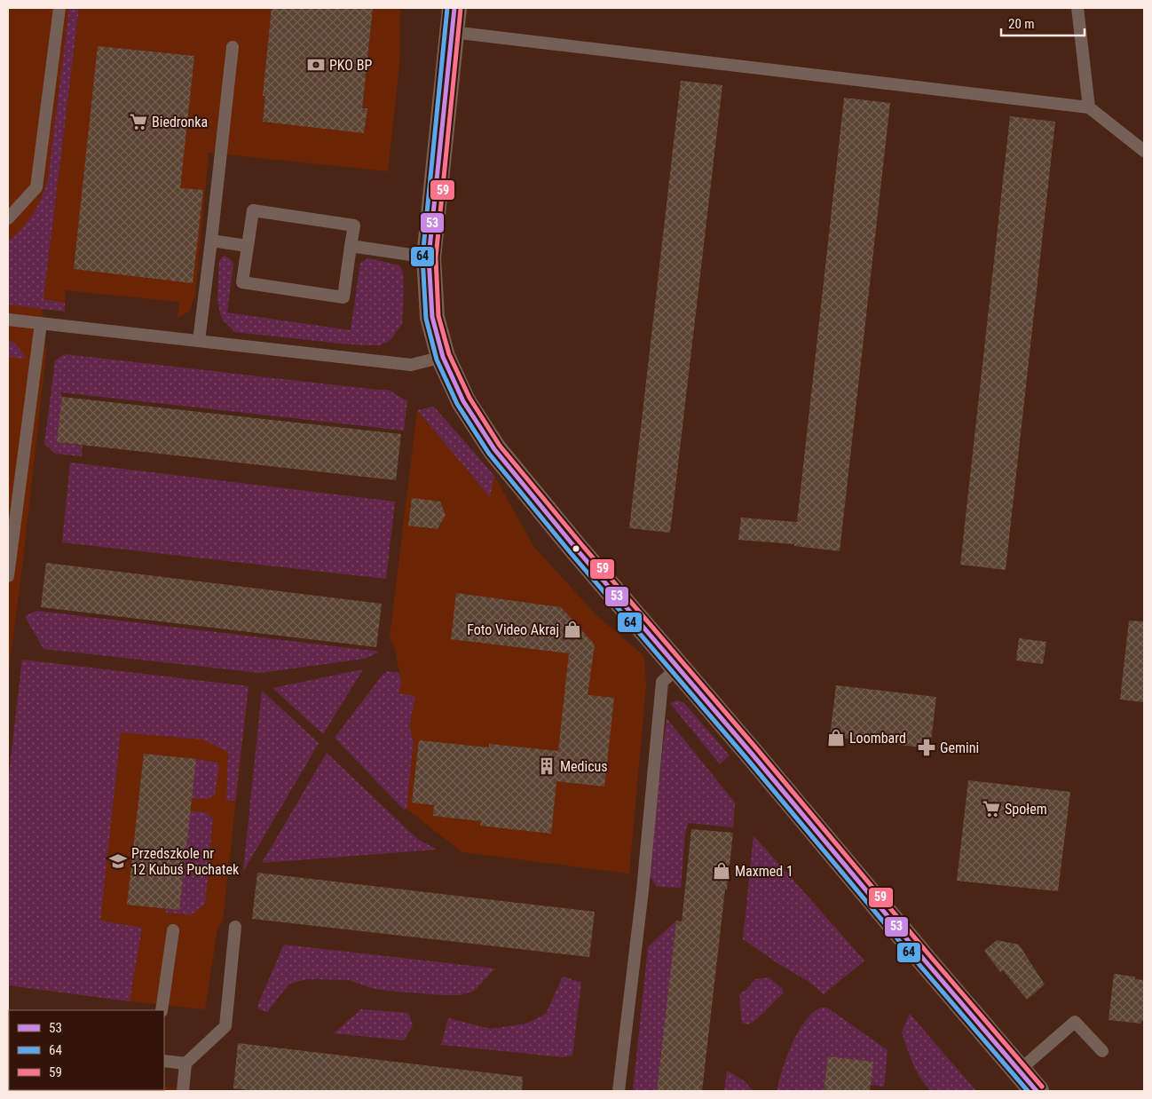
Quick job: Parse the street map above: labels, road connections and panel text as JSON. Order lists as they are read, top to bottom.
{
  "places": {
    "bank": ["PKO BP"],
    "supermarket": ["Biedronka", "Społem"],
    "shop": ["Foto Video Akraj", "Loombard", "Maxmed 1"],
    "pharmacy": ["Gemini"],
    "building": ["Medicus"],
    "school or university": ["Przedszkole nr 12 Kubuś Puchatek"]
  },
  "lines": ["transit line 53", "transit line 64", "transit line 59"],
  "legend": ["53", "64", "59"],
  "scale_bar": "20 m"
}
